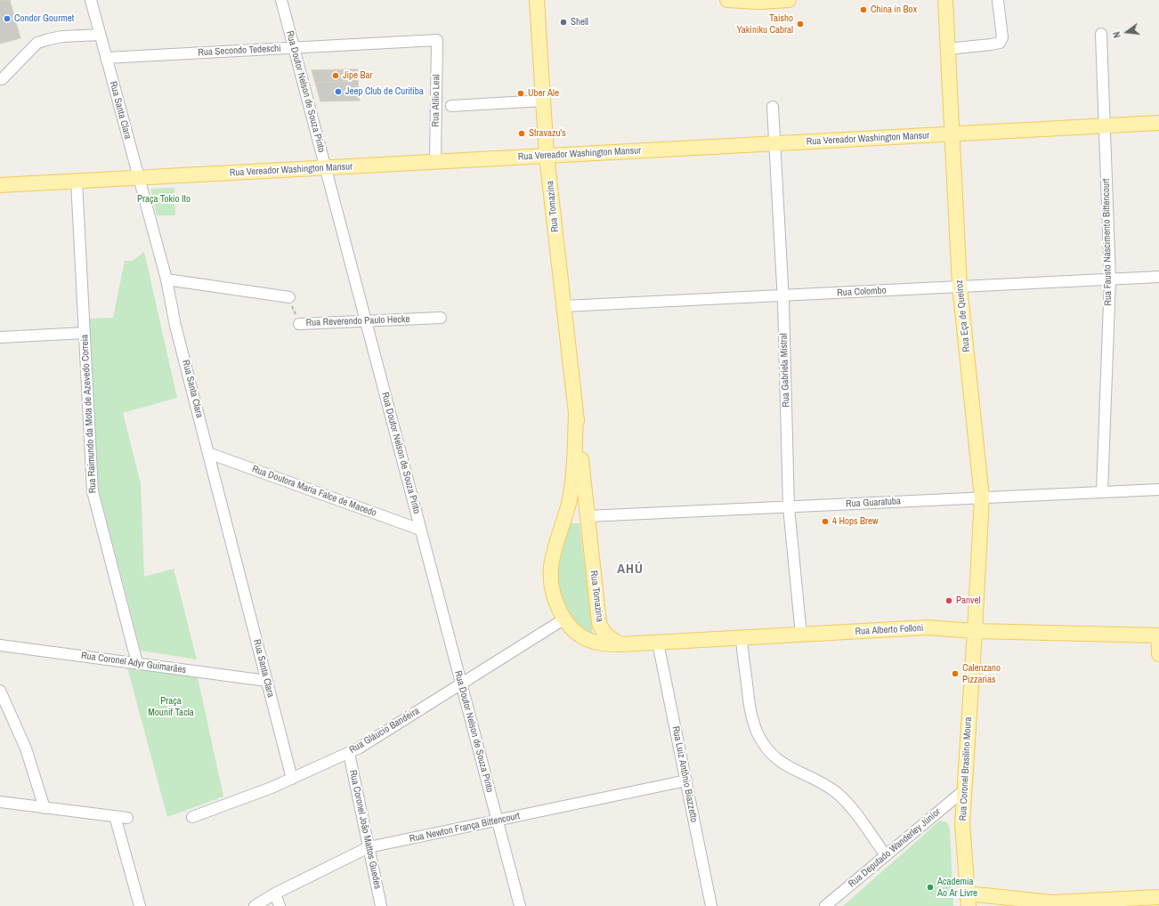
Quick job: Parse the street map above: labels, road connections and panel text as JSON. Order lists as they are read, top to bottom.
{
  "streets": {
    "main road": [
      "Rua Vereador Washington Mansur",
      "Rua Tomazina",
      "Rua Eça de Queiroz",
      "Rua Alberto Folloni",
      "Rua Coronel Brasilino Moura"
    ],
    "street": [
      "Rua Secondo Tedeschi",
      "Rua Doutor Nelson de Souza Pinto",
      "Rua Atílio Leal",
      "Rua Santa Clara",
      "Rua Fausto Nascimento Bittencourt",
      "Rua Colombo",
      "Rua Reverendo Paulo Hecke",
      "Rua Gabriela Mistral",
      "Rua Raimundo da Mota de Azevedo Correia",
      "Rua Doutora Maria Falce de Macedo",
      "Rua Guaratuba",
      "Rua Coronel Adyr Guimarães",
      "Rua Gláucio Bandeira",
      "Rua Luiz Antônio Biazzetto",
      "Rua Newton França Bittencourt",
      "Rua Coronel João Mattos Guedes",
      "Rua Deputado Wanderley Júnior"
    ]
  },
  "crossings": [
    ["Rua Secondo Tedeschi", "Rua Doutor Nelson de Souza Pinto"],
    ["Rua Secondo Tedeschi", "Rua Atílio Leal"],
    ["Rua Secondo Tedeschi", "Rua Santa Clara"],
    ["Rua Doutor Nelson de Souza Pinto", "Rua Vereador Washington Mansur"],
    ["Rua Doutor Nelson de Souza Pinto", "Rua Reverendo Paulo Hecke"],
    ["Rua Doutor Nelson de Souza Pinto", "Rua Doutora Maria Falce de Macedo"],
    ["Rua Doutor Nelson de Souza Pinto", "Rua Gláucio Bandeira"],
    ["Rua Doutor Nelson de Souza Pinto", "Rua Newton França Bittencourt"],
    ["Rua Atílio Leal", "Rua Vereador Washington Mansur"],
    ["Rua Santa Clara", "Rua Vereador Washington Mansur"],
    ["Rua Santa Clara", "Rua Doutora Maria Falce de Macedo"],
    ["Rua Santa Clara", "Rua Coronel Adyr Guimarães"],
    ["Rua Santa Clara", "Rua Gláucio Bandeira"],
    ["Rua Vereador Washington Mansur", "Rua Tomazina"],
    ["Rua Vereador Washington Mansur", "Rua Fausto Nascimento Bittencourt"],
    ["Rua Vereador Washington Mansur", "Rua Eça de Queiroz"],
    ["Rua Vereador Washington Mansur", "Rua Gabriela Mistral"],
    ["Rua Vereador Washington Mansur", "Rua Raimundo da Mota de Azevedo Correia"],
    ["Rua Tomazina", "Rua Colombo"],
    ["Rua Tomazina", "Rua Guaratuba"],
    ["Rua Tomazina", "Rua Alberto Folloni"],
    ["Rua Tomazina", "Rua Gláucio Bandeira"],
    ["Rua Fausto Nascimento Bittencourt", "Rua Colombo"],
    ["Rua Fausto Nascimento Bittencourt", "Rua Guaratuba"],
    ["Rua Colombo", "Rua Eça de Queiroz"],
    ["Rua Colombo", "Rua Gabriela Mistral"],
    ["Rua Eça de Queiroz", "Rua Guaratuba"],
    ["Rua Eça de Queiroz", "Rua Alberto Folloni"],
    ["Rua Eça de Queiroz", "Rua Coronel Brasilino Moura"],
    ["Rua Gabriela Mistral", "Rua Guaratuba"],
    ["Rua Gabriela Mistral", "Rua Alberto Folloni"],
    ["Rua Raimundo da Mota de Azevedo Correia", "Rua Coronel Adyr Guimarães"],
    ["Rua Alberto Folloni", "Rua Coronel Brasilino Moura"],
    ["Rua Alberto Folloni", "Rua Luiz Antônio Biazzetto"],
    ["Rua Gláucio Bandeira", "Rua Coronel João Mattos Guedes"],
    ["Rua Coronel Brasilino Moura", "Rua Deputado Wanderley Júnior"],
    ["Rua Luiz Antônio Biazzetto", "Rua Newton França Bittencourt"],
    ["Rua Newton França Bittencourt", "Rua Coronel João Mattos Guedes"]
  ],
  "districts": ["AHÚ"],
  "parks": ["Praça Tokio Ito", "Praça Mounif Tacla"],
  "places": [
    "China in Box",
    "Condor Gourmet",
    "Shell",
    "Taisho Yakiniku Cabral",
    "Jipe Bar",
    "Jeep Club de Curitiba",
    "Uber Ale",
    "Stravazu's",
    "4 Hops Brew",
    "Panvel",
    "Calenzano Pizzarias",
    "Academia Ao Ar Livre"
  ],
  "north": "left"
}
